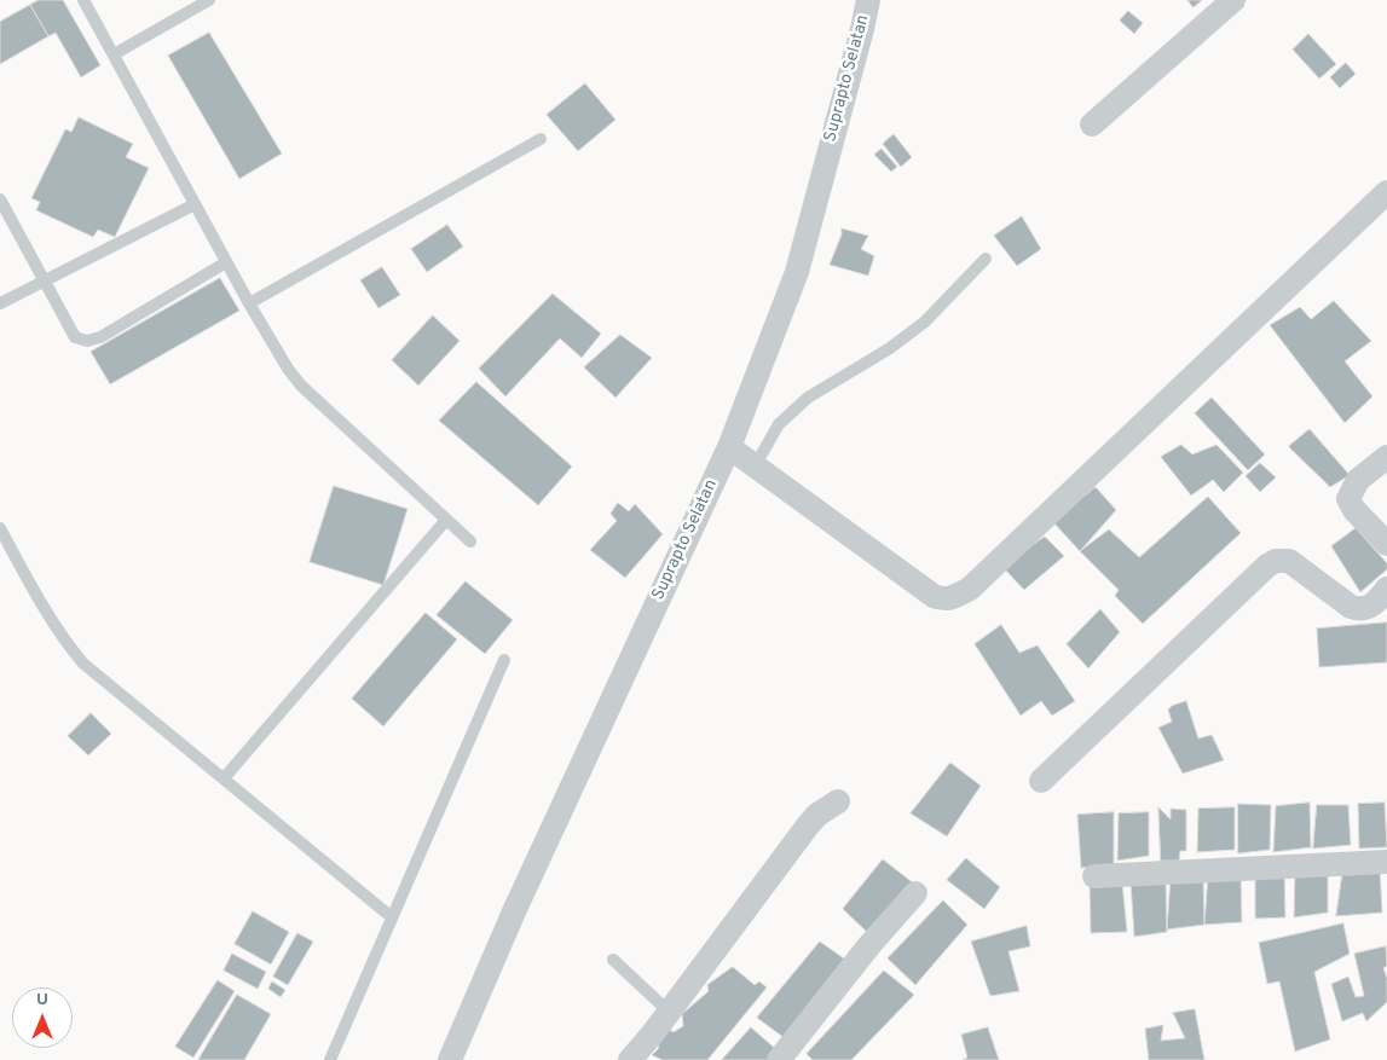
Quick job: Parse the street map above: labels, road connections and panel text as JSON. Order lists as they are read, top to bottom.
{
  "streets": {
    "street": ["Suprapto Selatan"]
  },
  "north": "top"
}
